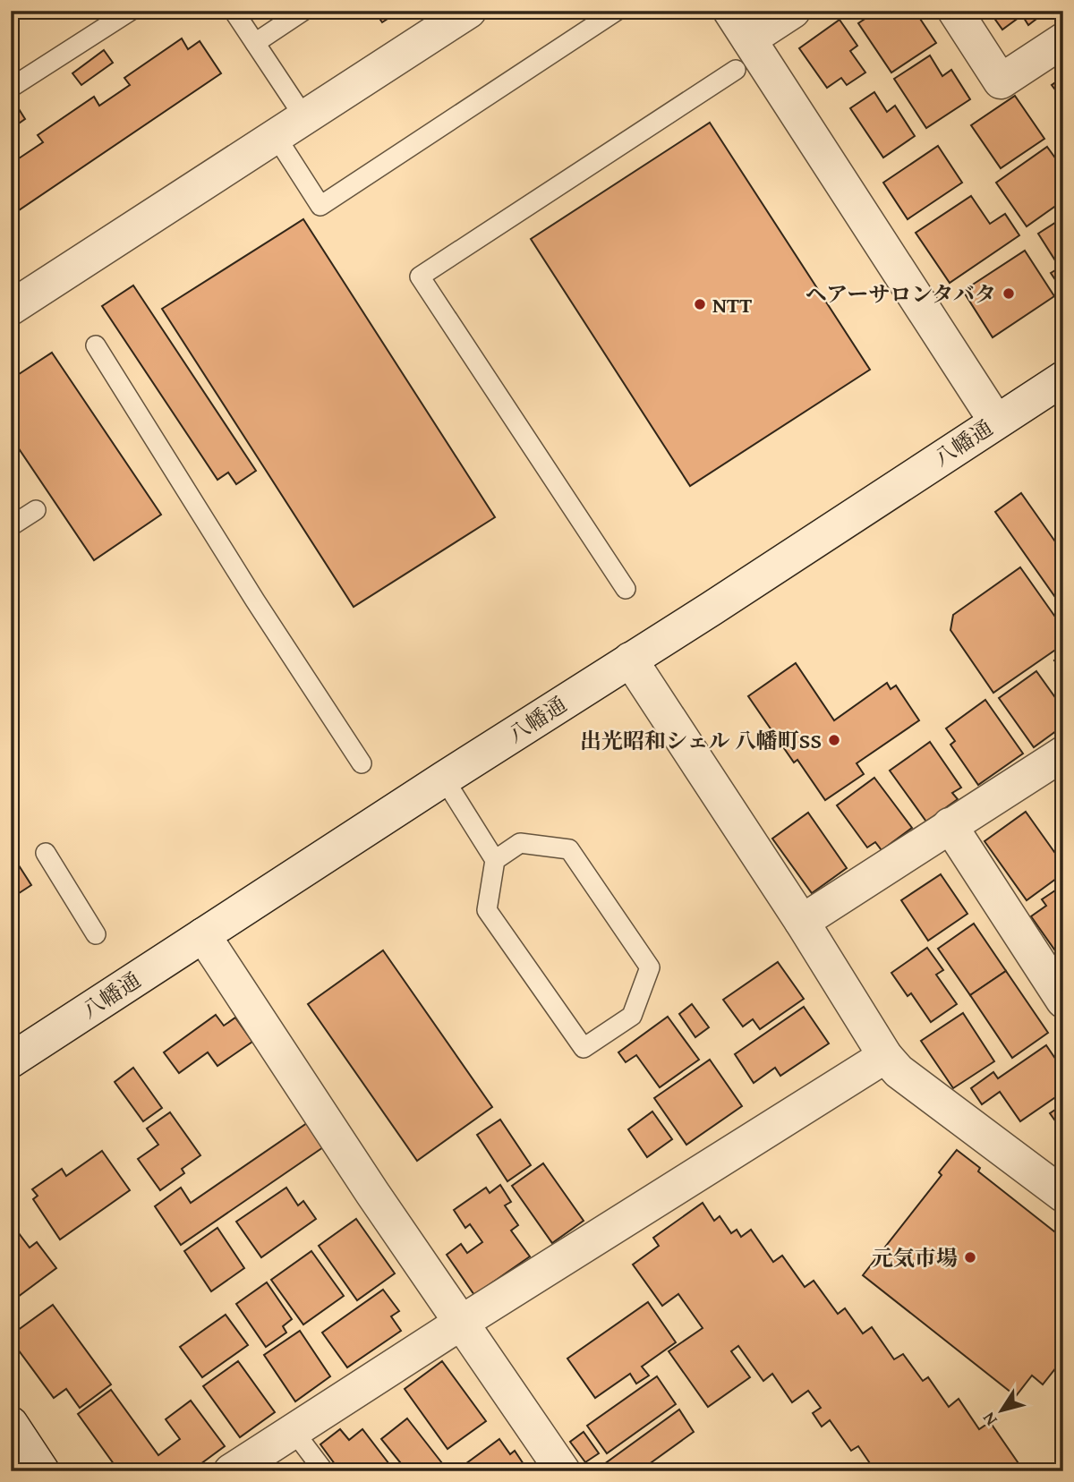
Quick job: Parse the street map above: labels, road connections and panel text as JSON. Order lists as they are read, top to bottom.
{
  "streets": {
    "street": ["八幡通"]
  },
  "places": [
    "ヘアーサロンタバタ",
    "NTT",
    "出光昭和シェル 八幡町SS",
    "元気市場"
  ],
  "north": "bottom left"
}
